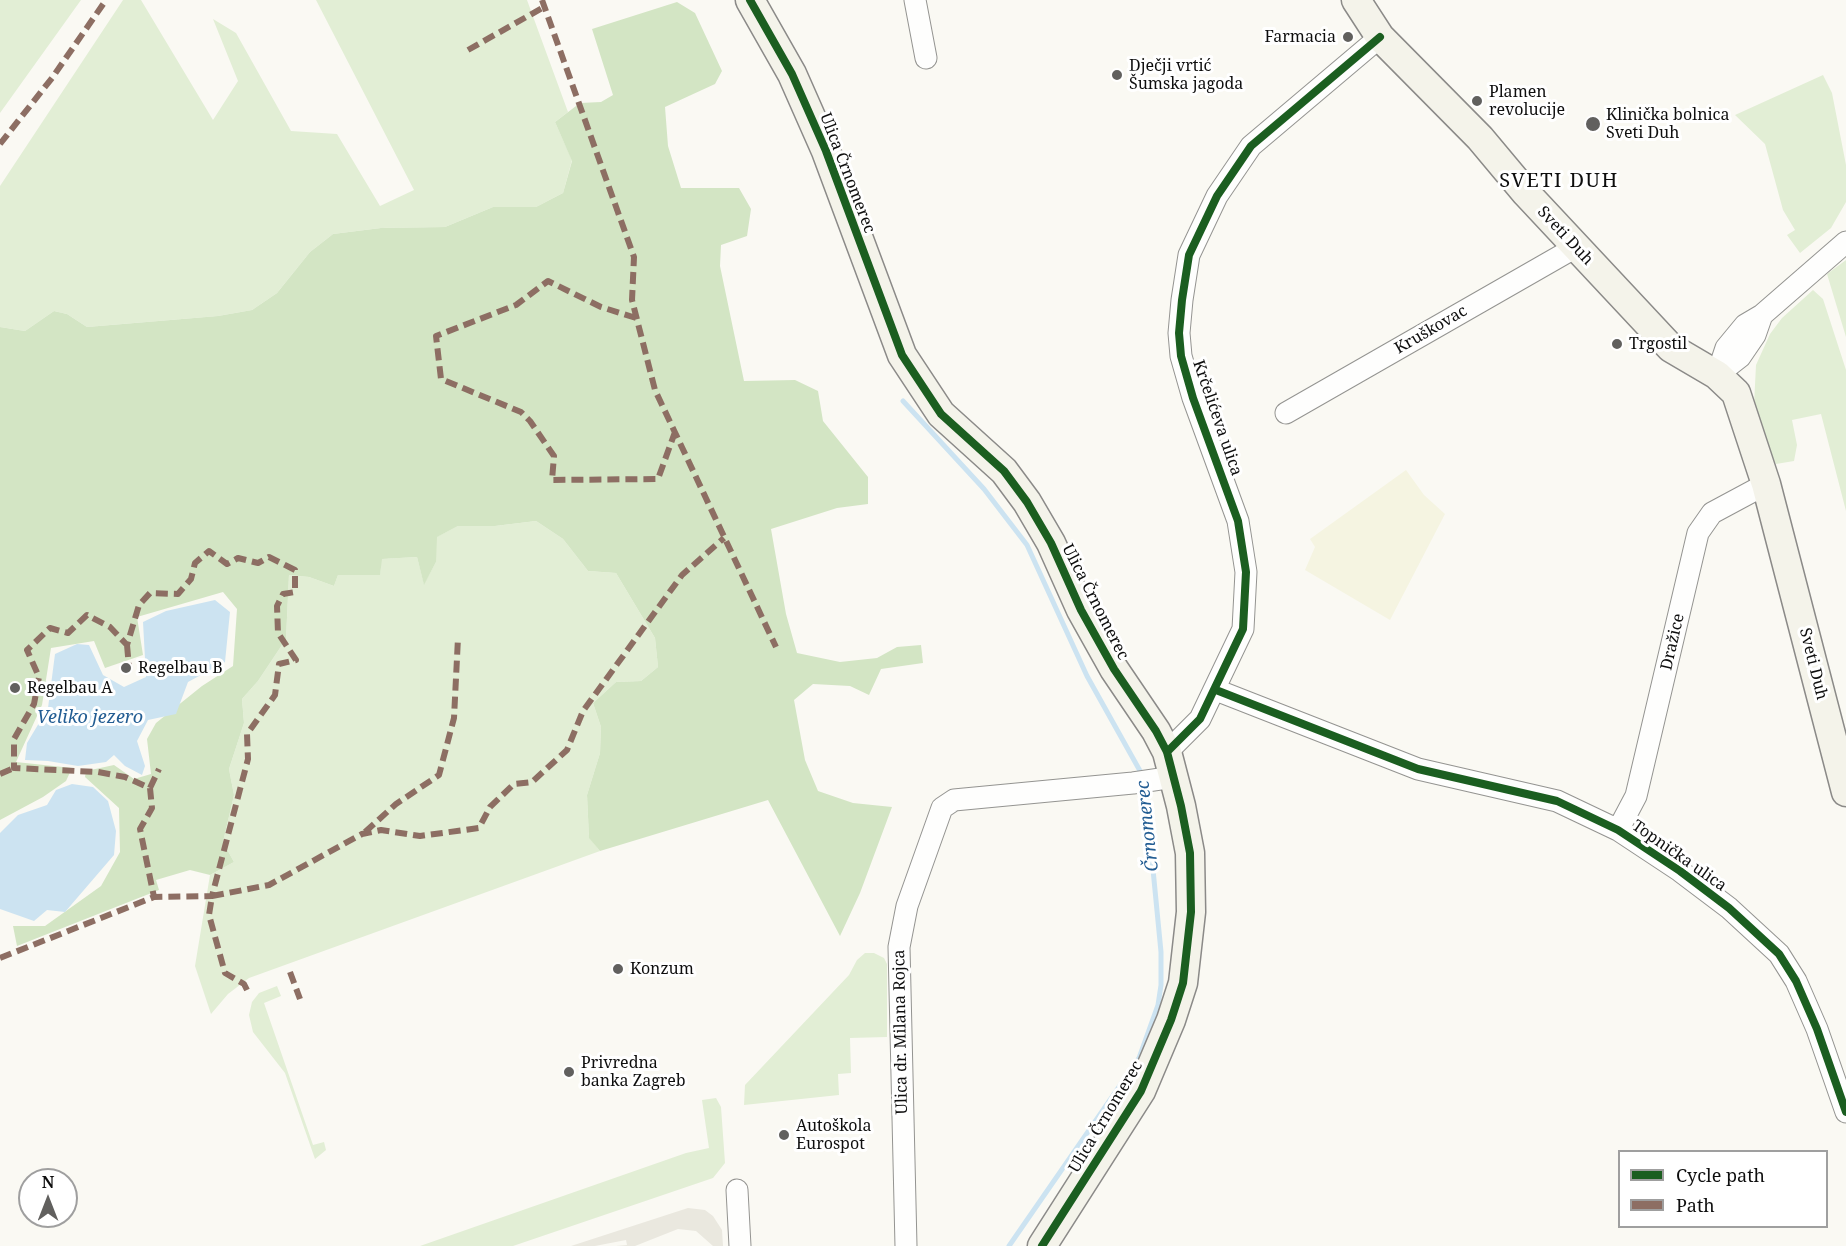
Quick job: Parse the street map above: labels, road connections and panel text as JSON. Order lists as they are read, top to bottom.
{
  "streets": {
    "street": [
      "Ulica Črnomerec",
      "Sveti Duh",
      "Kruškovac",
      "Krčelićeva ulica",
      "Dražice",
      "Topnička ulica",
      "Ulica dr. Milana Rojca"
    ]
  },
  "crossings": [
    ["Ulica Črnomerec", "Krčelićeva ulica"],
    ["Ulica Črnomerec", "Ulica dr. Milana Rojca"],
    ["Sveti Duh", "Kruškovac"],
    ["Sveti Duh", "Krčelićeva ulica"],
    ["Sveti Duh", "Dražice"],
    ["Krčelićeva ulica", "Topnička ulica"],
    ["Krčelićeva ulica", "Ulica dr. Milana Rojca"],
    ["Dražice", "Topnička ulica"]
  ],
  "districts": ["SVETI DUH"],
  "water": ["Veliko jezero", "Črnomerec"],
  "places": [
    "Farmacia",
    "Dječji vrtić Šumska jagoda",
    "Plamen revolucije",
    "Klinička bolnica Sveti Duh",
    "Trgostil",
    "Regelbau B",
    "Regelbau A",
    "Konzum",
    "Privredna banka Zagreb",
    "Autoškola Eurospot"
  ],
  "legend": ["Cycle path", "Path"],
  "north": "top"
}
